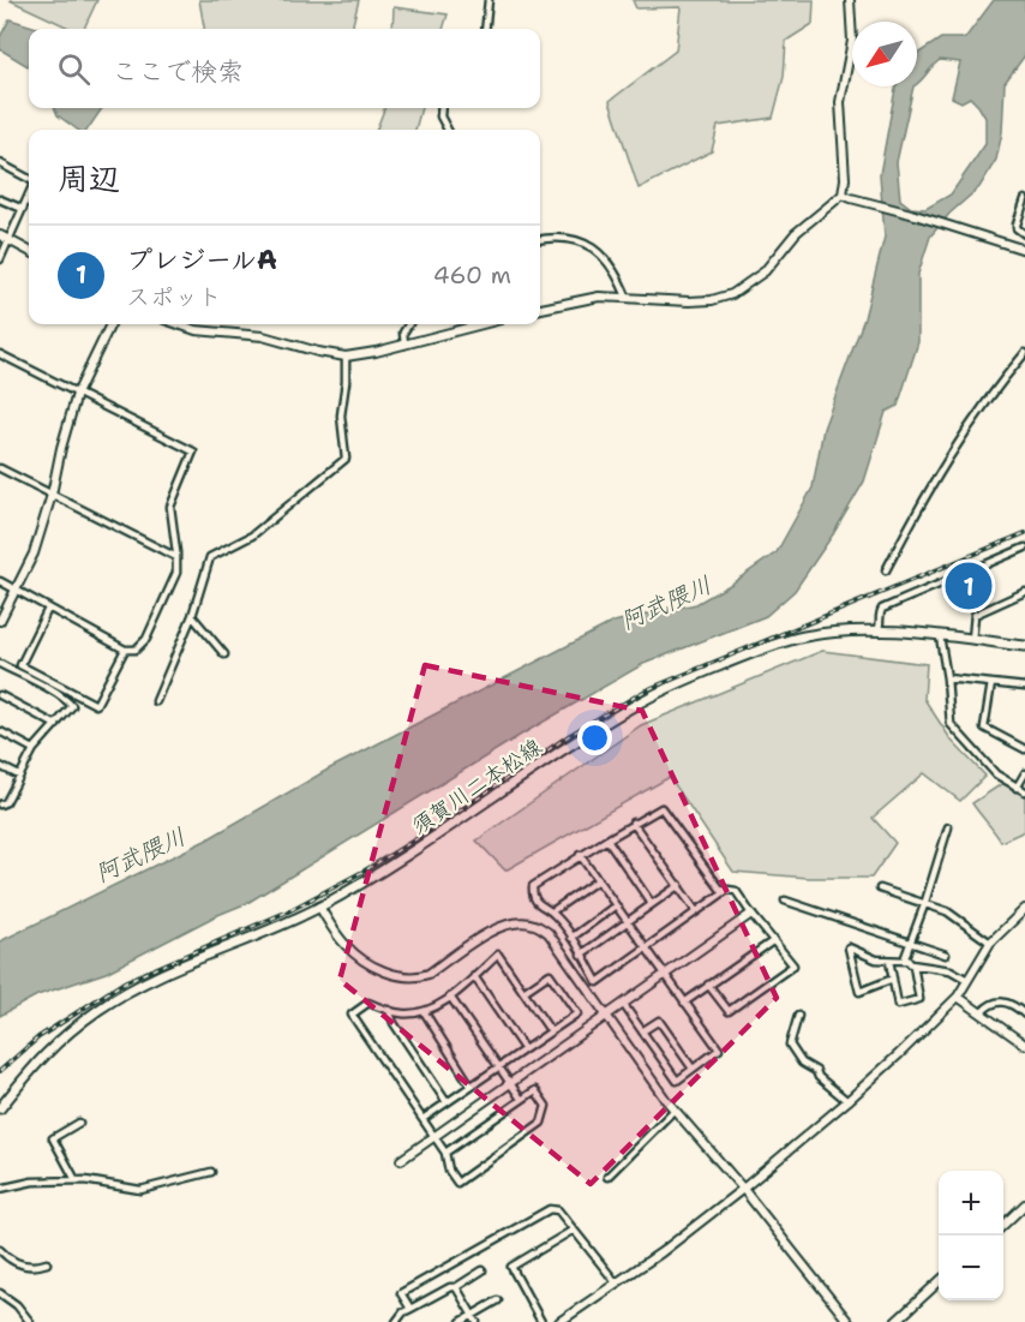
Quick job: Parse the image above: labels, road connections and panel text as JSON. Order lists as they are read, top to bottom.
{
  "streets": {
    "main road": ["須賀川二本松線"]
  },
  "water": ["阿武隈川"],
  "north": "bottom left",
  "page": {
    "search": "ここで検索",
    "heading": "周辺",
    "list": [
      {
        "mark": "1",
        "name": "プレジールA",
        "note": "スポット",
        "value": "460 m"
      }
    ],
    "pins": "1",
    "map_buttons": ["+", "−"]
  }
}
